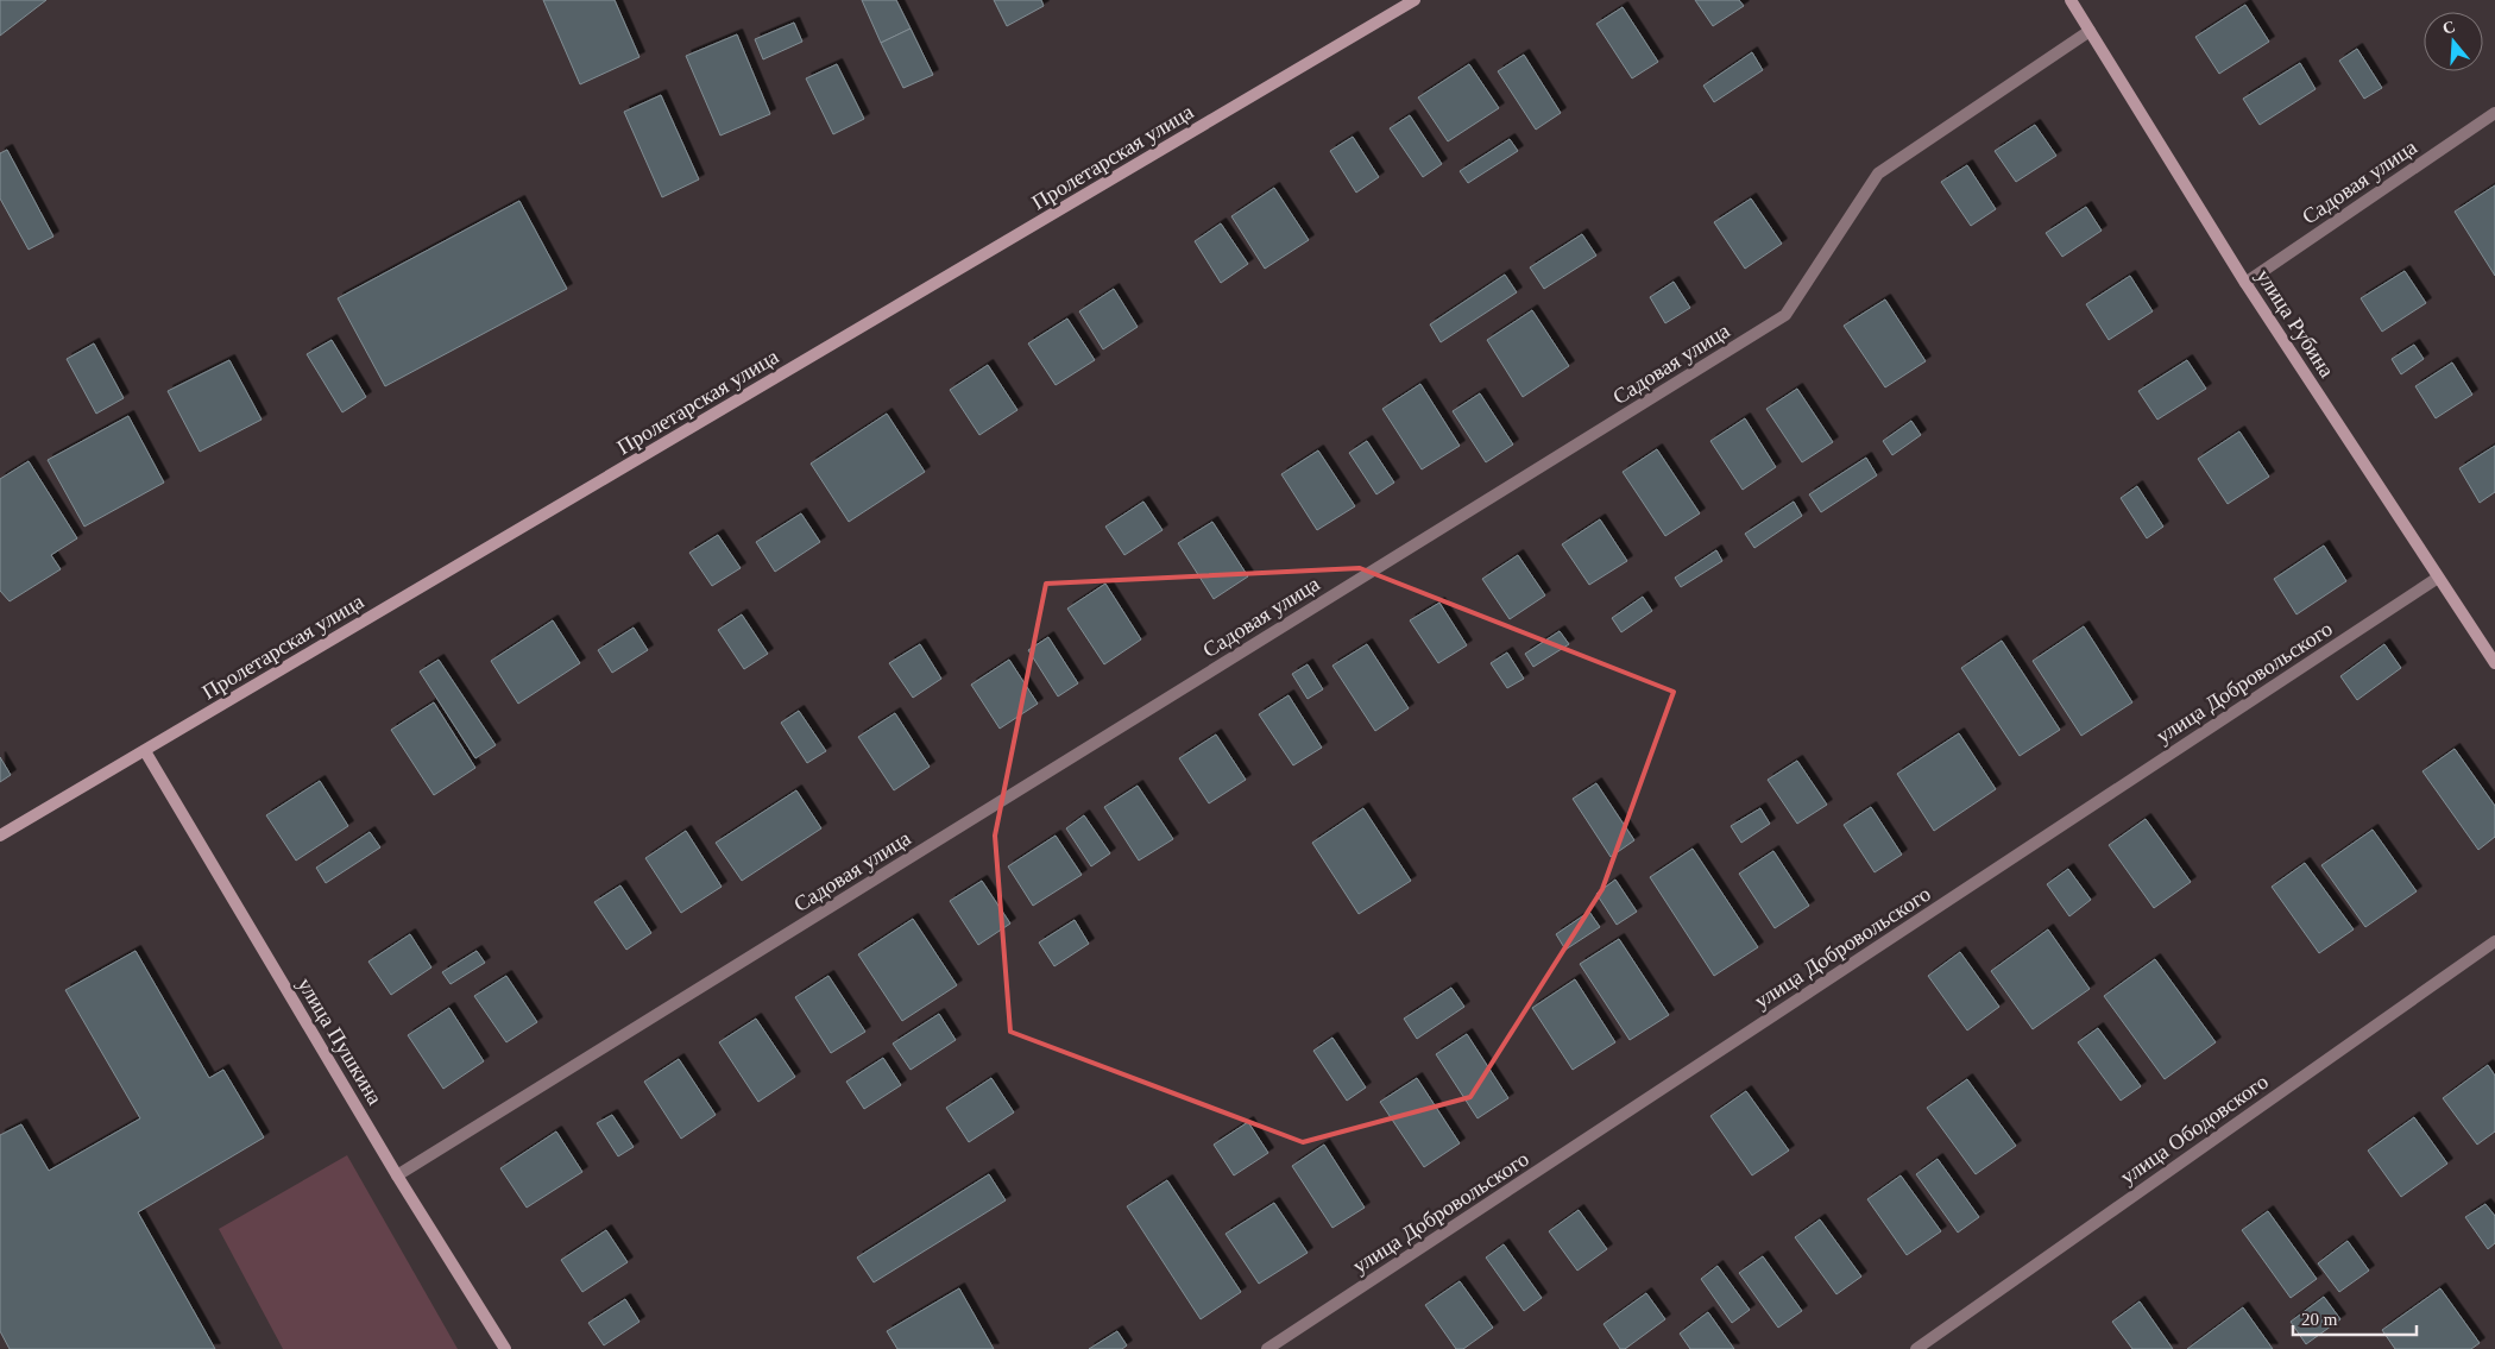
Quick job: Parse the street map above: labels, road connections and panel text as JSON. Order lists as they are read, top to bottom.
{
  "streets": {
    "street": [
      "Пролетарская улица",
      "Садовая улица",
      "улица Рубина",
      "улица Добровольского",
      "улица Пушкина",
      "улица Ободовского"
    ]
  },
  "crossings": [
    ["Пролетарская улица", "улица Пушкина"],
    ["Садовая улица", "улица Рубина"],
    ["Садовая улица", "улица Пушкина"],
    ["улица Рубина", "улица Добровольского"]
  ],
  "scale_bar": "20 m",
  "north": "top"
}
